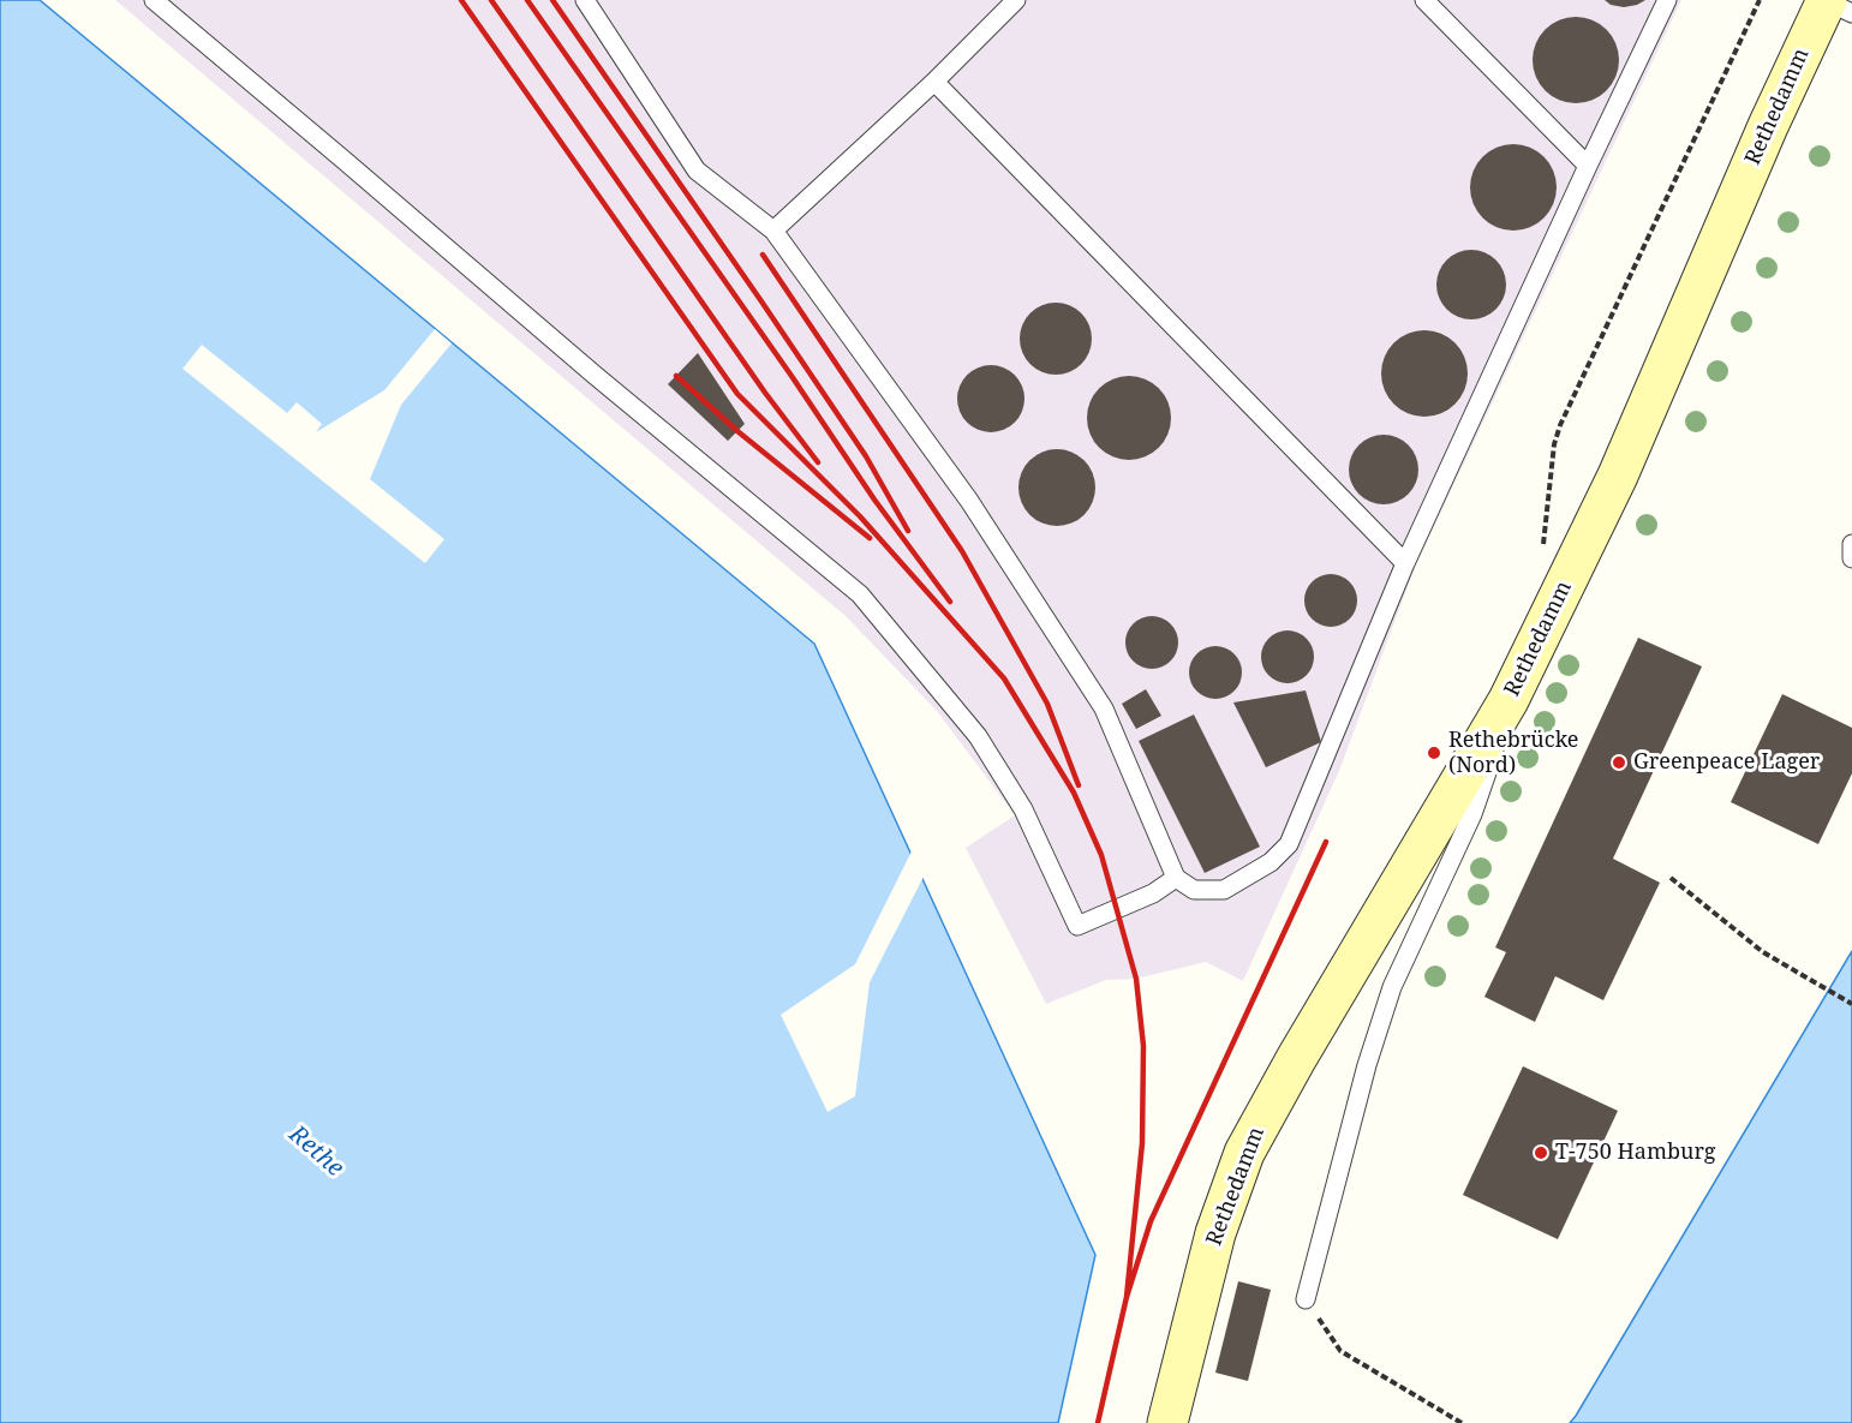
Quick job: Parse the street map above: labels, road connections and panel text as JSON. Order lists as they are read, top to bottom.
{
  "streets": {
    "main road": ["Rethedamm"]
  },
  "water": ["Rethe"],
  "places": ["Rethebrücke (Nord)", "Greenpeace Lager", "T-750 Hamburg"]
}
